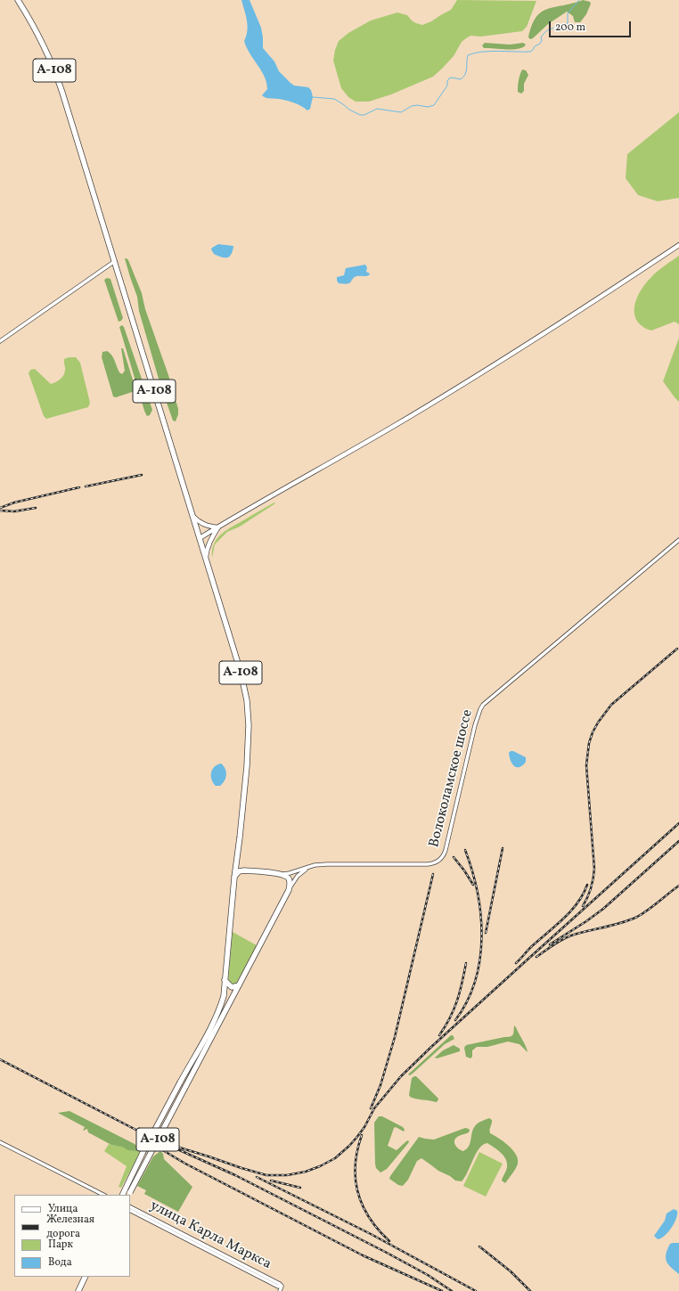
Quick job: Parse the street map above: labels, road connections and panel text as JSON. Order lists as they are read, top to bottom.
{
  "streets": {
    "highway": ["А-108"],
    "street": ["Волоколамское шоссе", "улица Карла Маркса"]
  },
  "crossings": [
    ["А-108", "Волоколамское шоссе"]
  ],
  "legend": [
    "Улица",
    "Железная дорога",
    "Парк",
    "Вода"
  ],
  "scale_bar": "200 m"
}
